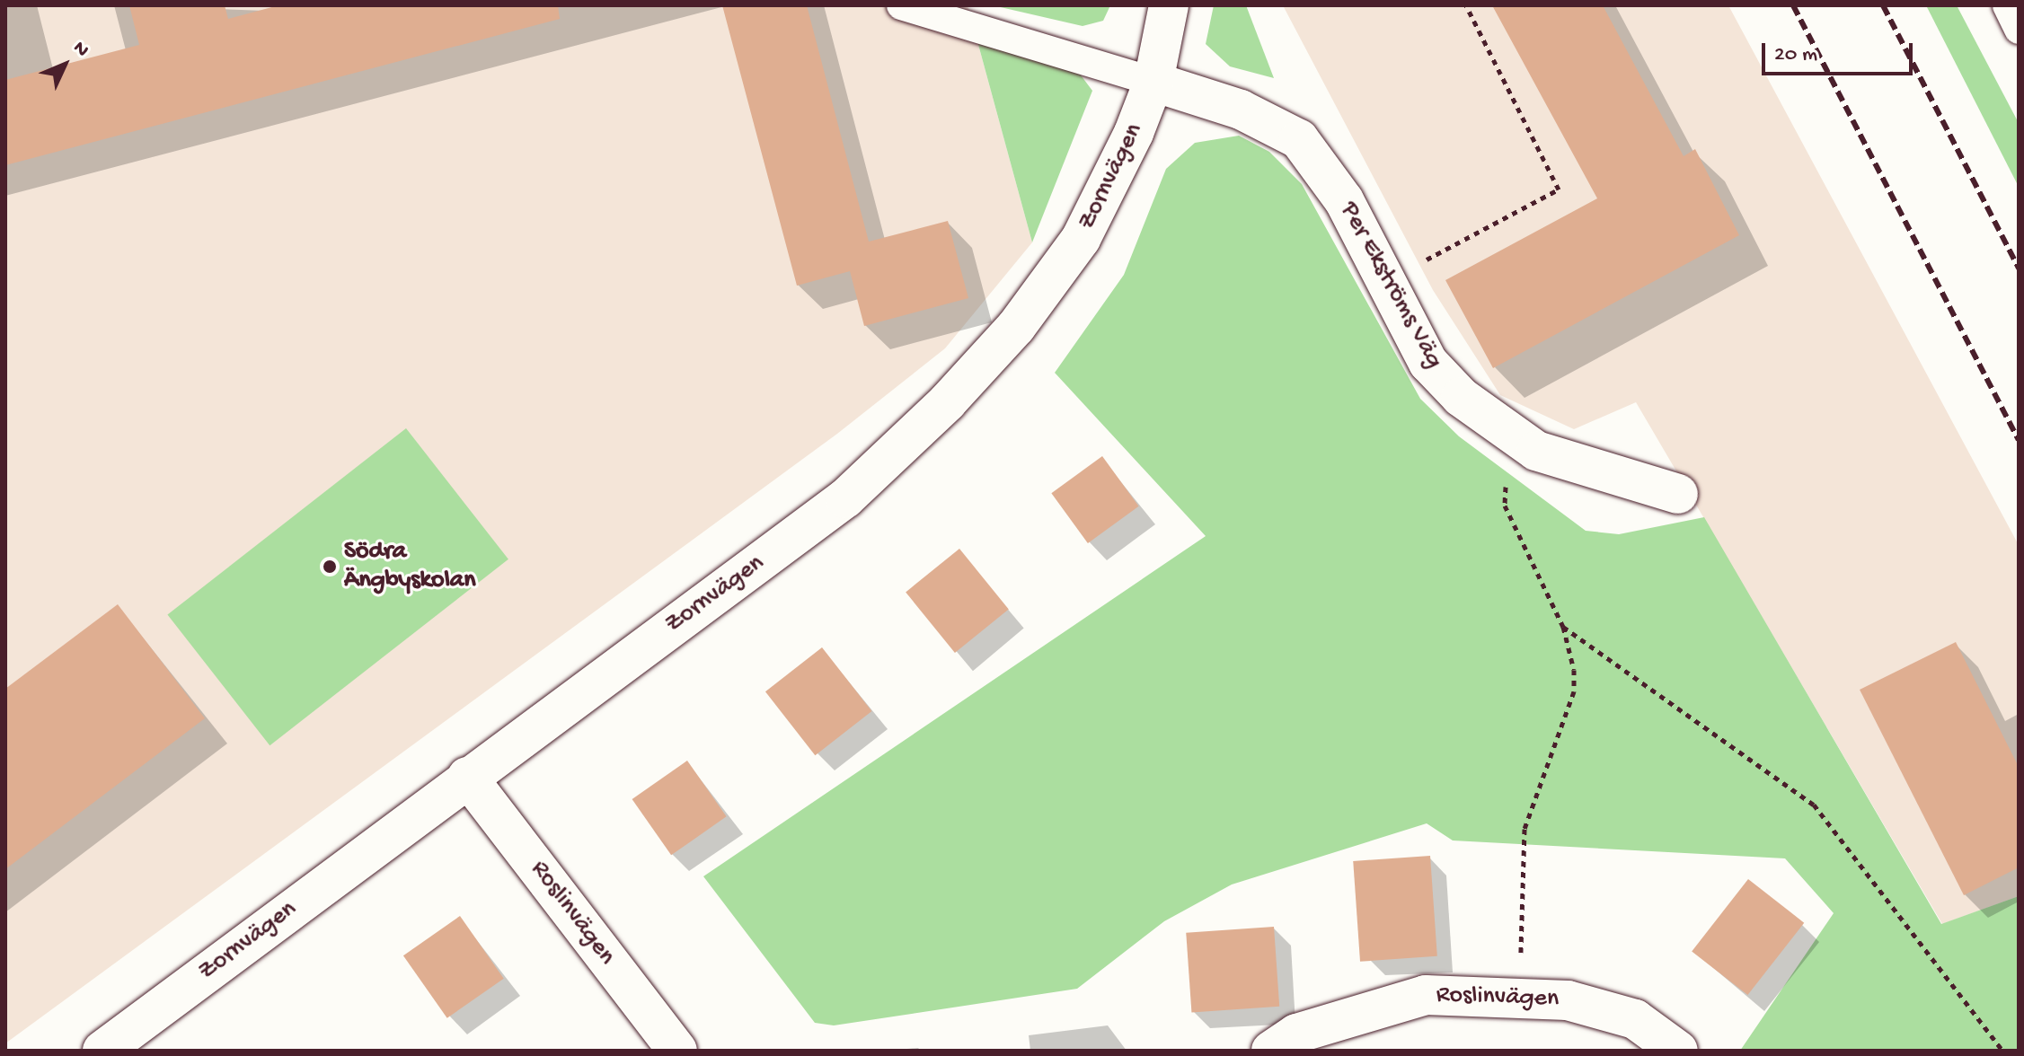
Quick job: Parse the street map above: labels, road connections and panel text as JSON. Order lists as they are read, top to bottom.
{
  "streets": {
    "street": ["Zornvägen", "Per Ekströms Väg", "Roslinvägen"]
  },
  "crossings": [
    ["Zornvägen", "Per Ekströms Väg"],
    ["Zornvägen", "Roslinvägen"]
  ],
  "places": ["Södra Ängbyskolan"],
  "scale_bar": "20 m",
  "north": "top right"
}
